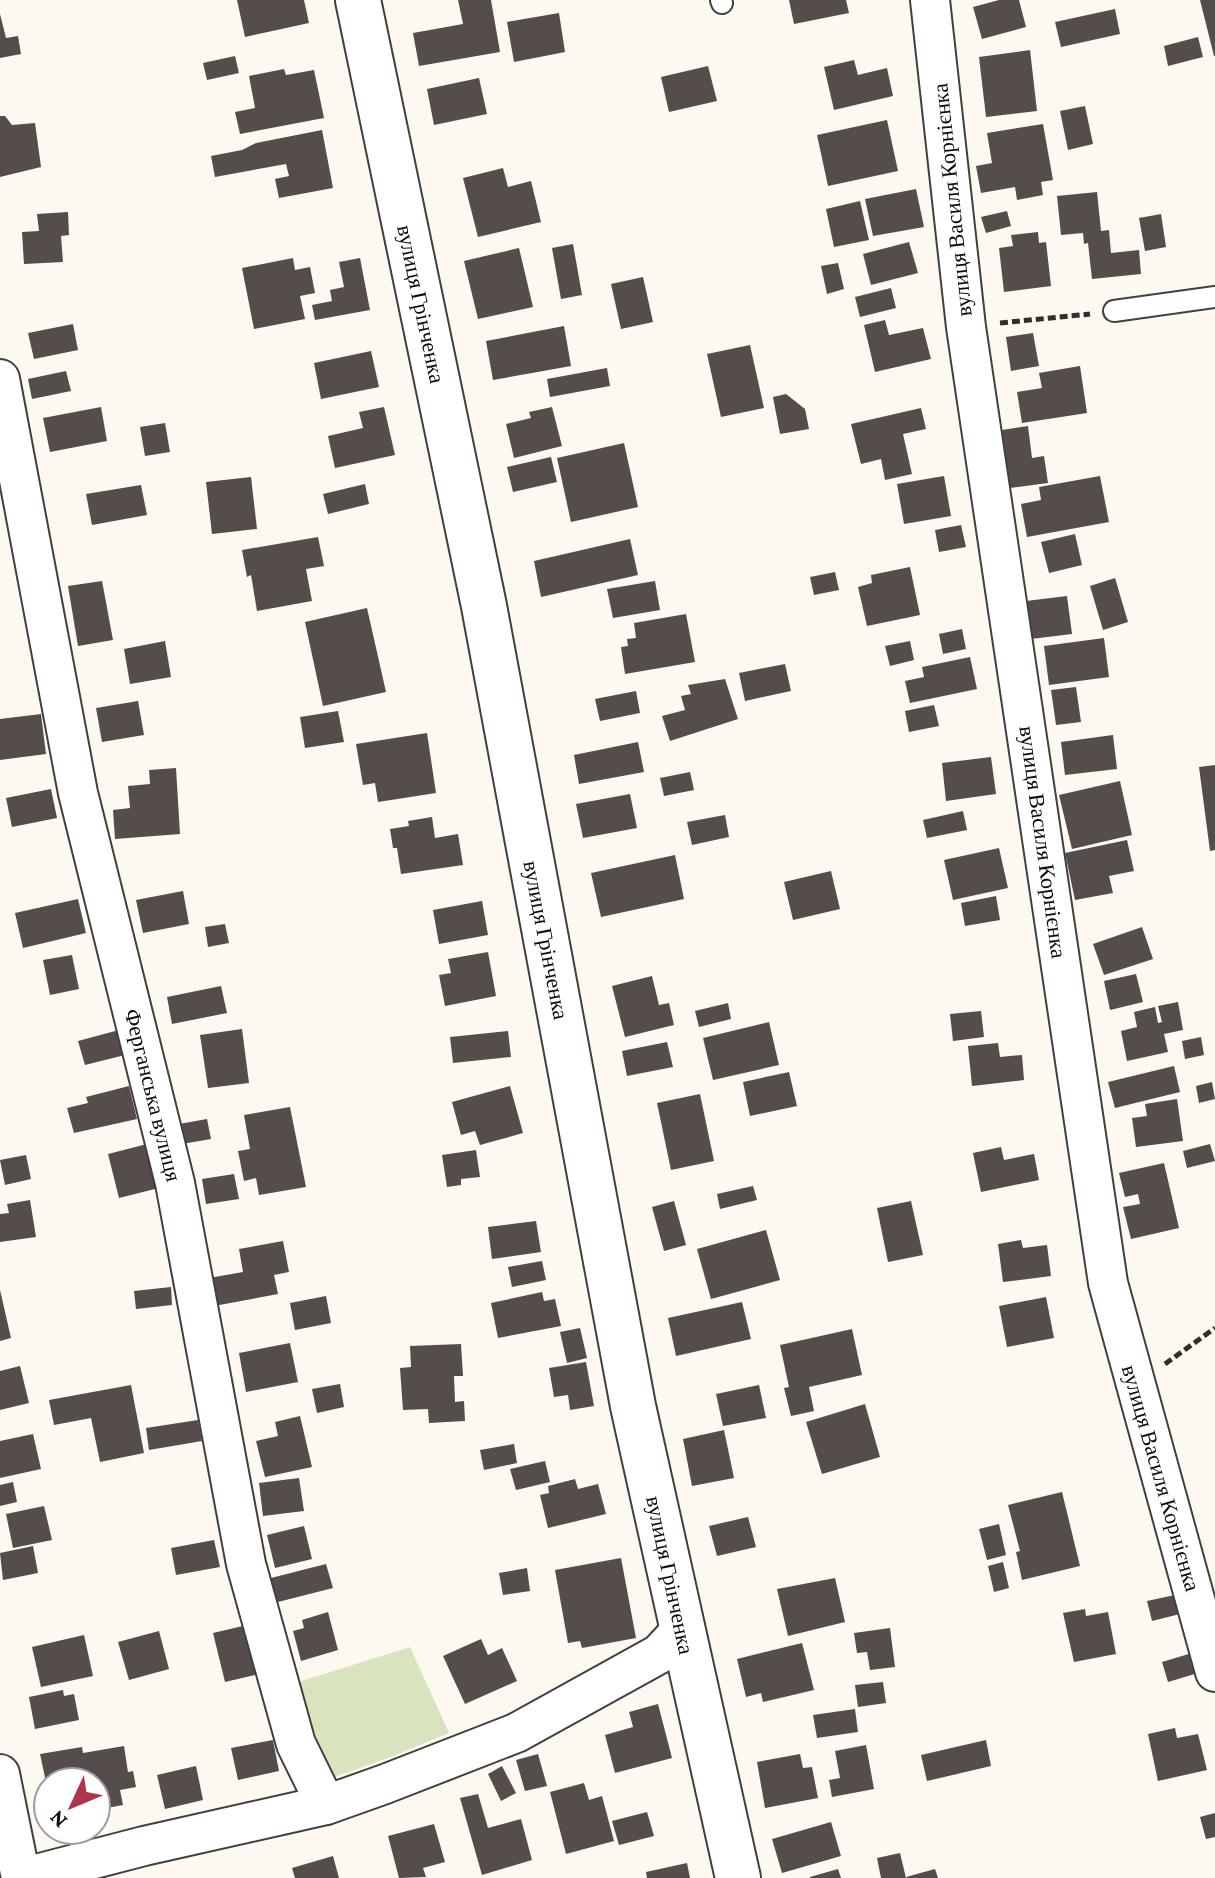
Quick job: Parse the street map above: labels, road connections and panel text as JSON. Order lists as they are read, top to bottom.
{
  "streets": {
    "street": ["вулиця Василя Корнієнка", "вулиця Грінченка", "Ферганська вулиця"]
  },
  "north": "bottom left"
}
